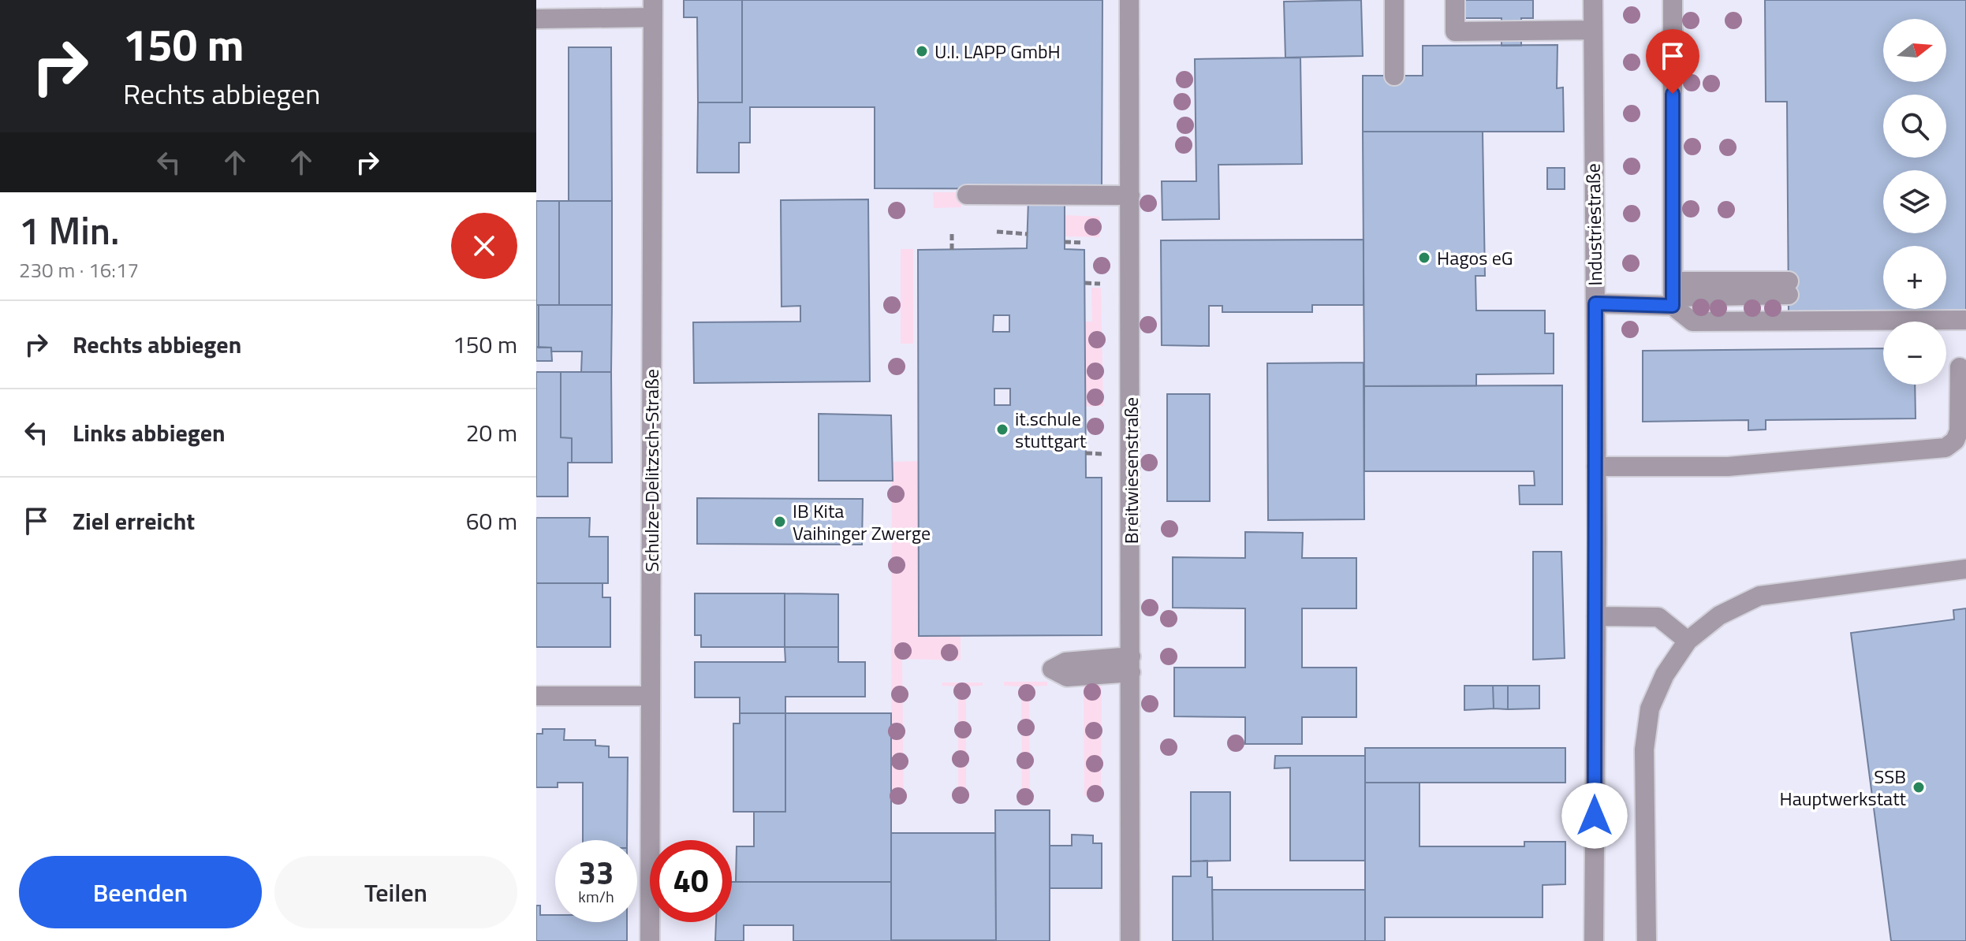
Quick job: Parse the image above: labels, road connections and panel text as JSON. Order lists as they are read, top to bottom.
{
  "streets": {
    "street": ["Industriestraße", "Schulze-Delitzsch-Straße", "Breitwiesenstraße"]
  },
  "places": [
    "U.I. LAPP GmbH",
    "Hagos eG",
    "it.schule stuttgart",
    "IB Kita Vaihinger Zwerge",
    "SSB Hauptwerkstatt"
  ],
  "north": "right",
  "page": {
    "turn": ["150 m", "Rechts abbiegen"],
    "map_buttons": ["+", "−"],
    "heading": ["1 Min.", "230 m · 16:17"],
    "list": [
      {
        "name": "Rechts abbiegen",
        "value": "150 m"
      },
      {
        "name": "Links abbiegen",
        "value": "20 m"
      },
      {
        "name": "Ziel erreicht",
        "value": "60 m"
      }
    ],
    "speed": "33 km/h",
    "limit": "40",
    "buttons": ["Beenden", "Teilen"]
  }
}
